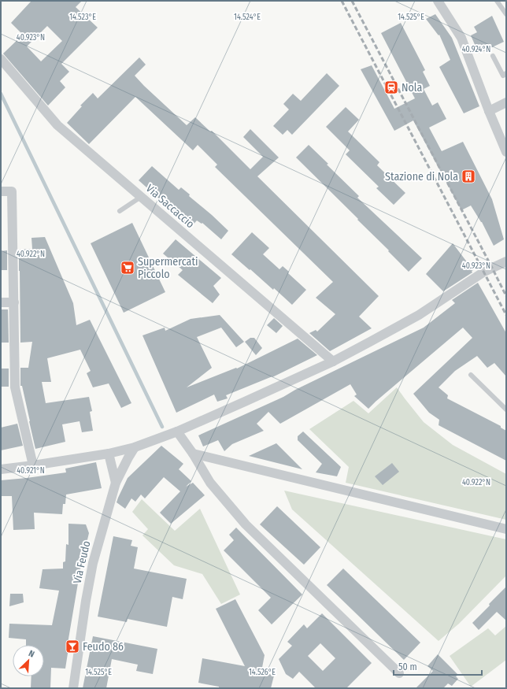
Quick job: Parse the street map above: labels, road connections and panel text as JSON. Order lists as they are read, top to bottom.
{
  "streets": {
    "street": ["Via Saccaccio", "Via Feudo"]
  },
  "places": {
    "station": ["Nola"],
    "building": ["Stazione di Nola"],
    "supermarket": ["Supermercati Piccolo"],
    "bar": ["Feudo 86"]
  },
  "scale_bar": "50 m",
  "north": "top right",
  "coordinates": [
    "14.523°E",
    "14.524°E",
    "14.525°E",
    "40.923°N",
    "40.924°N",
    "40.922°N",
    "40.921°N",
    "14.526°E"
  ]
}
